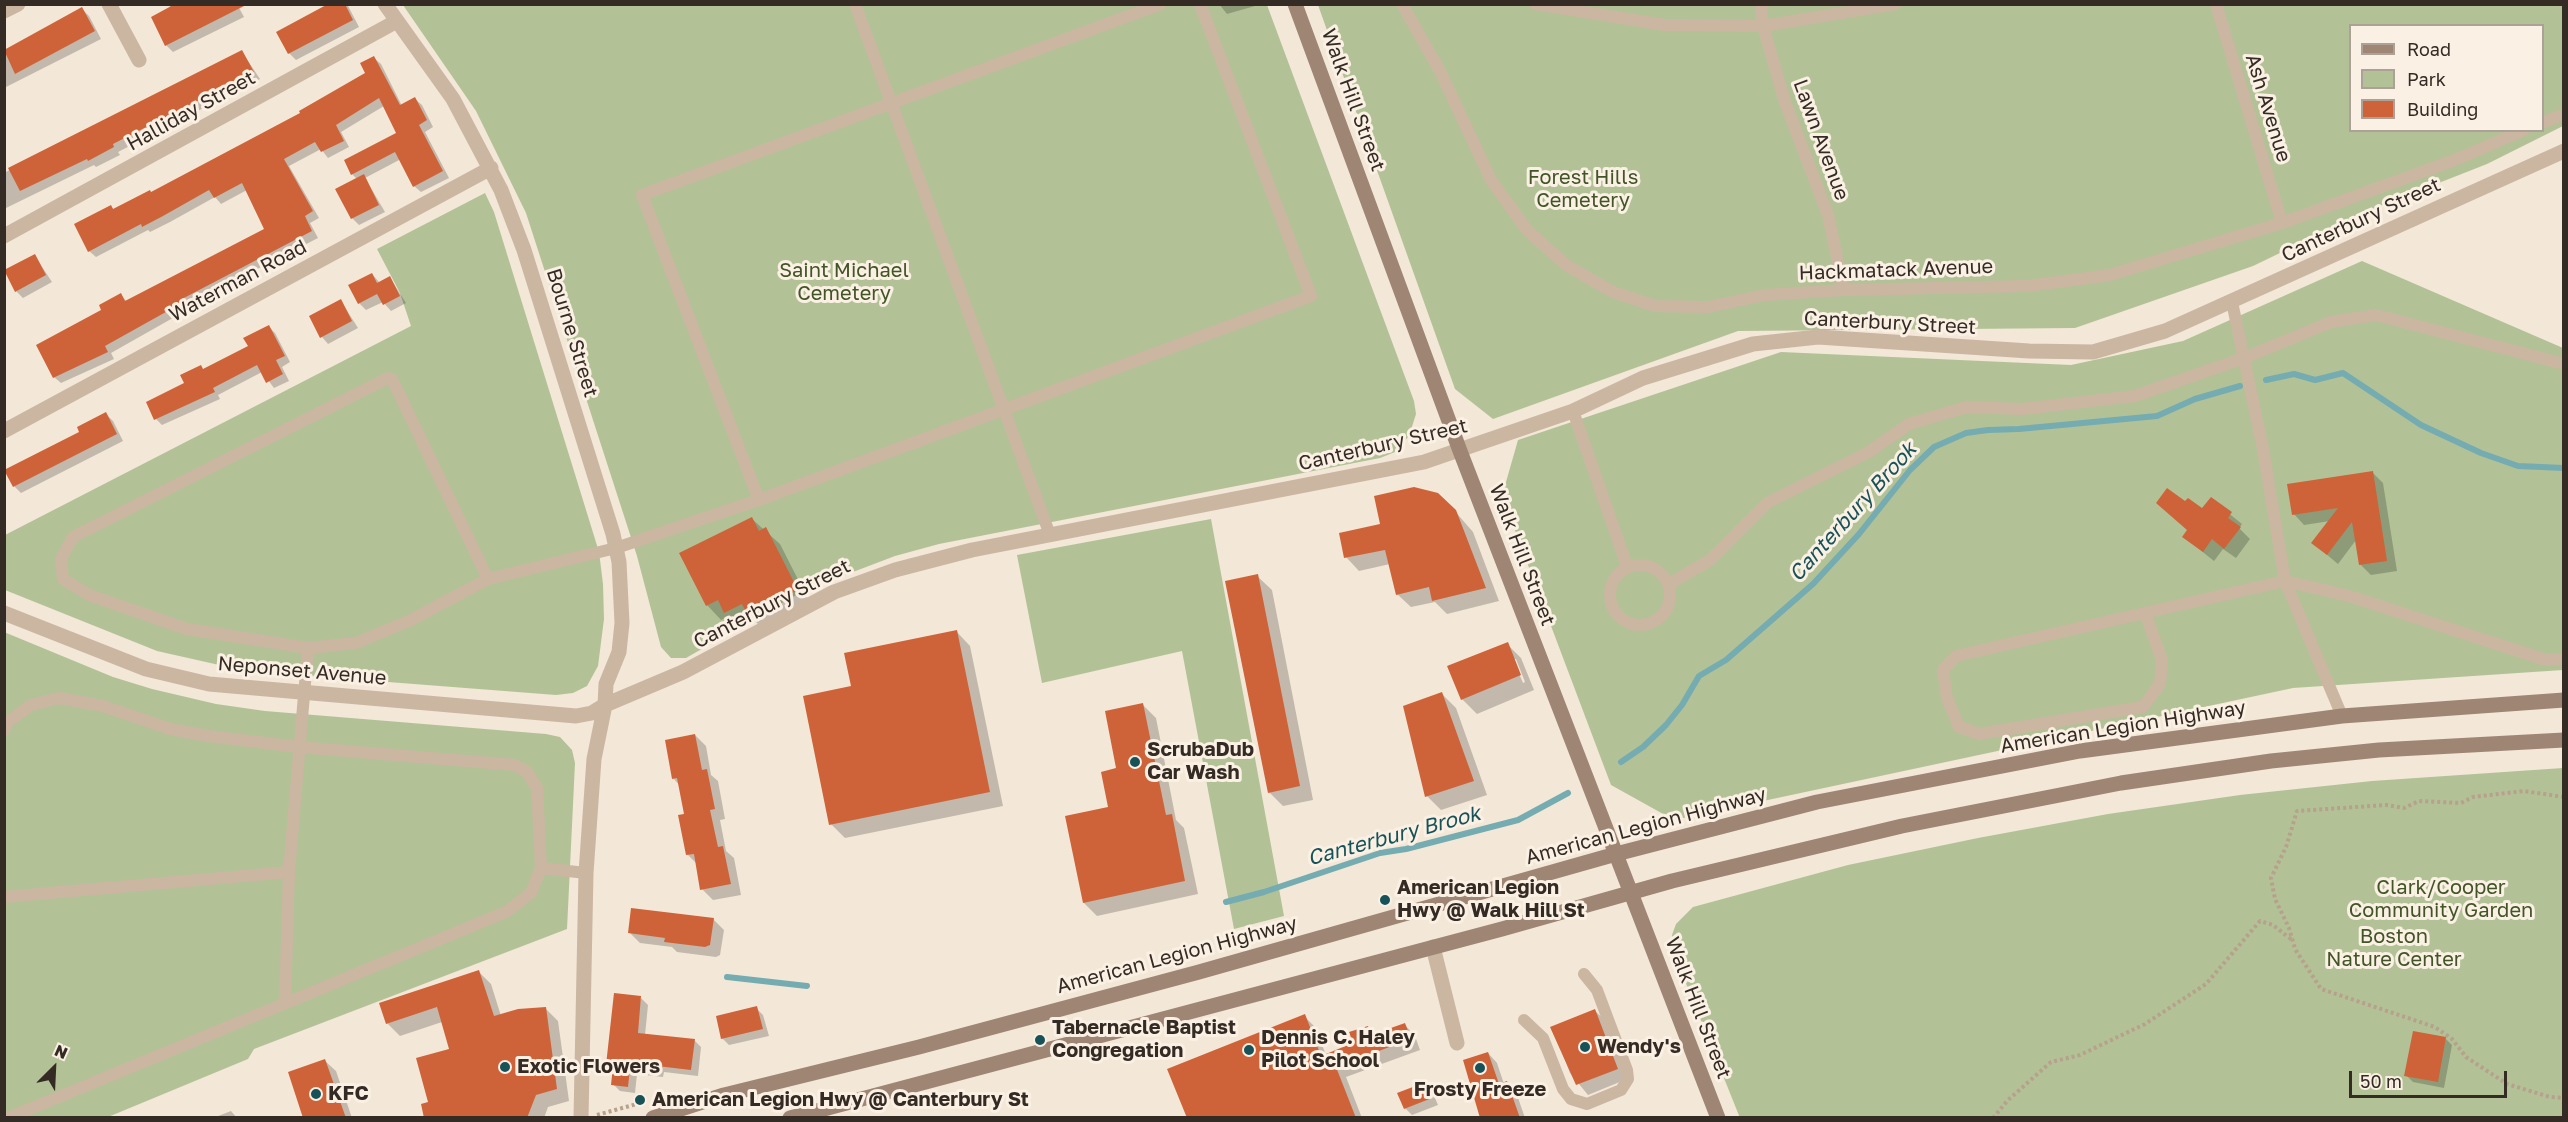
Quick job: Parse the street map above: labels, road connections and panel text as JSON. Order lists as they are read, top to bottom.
{
  "streets": {
    "main road": ["Walk Hill Street", "American Legion Highway"],
    "street": [
      "Halliday Street",
      "Canterbury Street",
      "Waterman Road",
      "Bourne Street",
      "Neponset Avenue"
    ],
    "lane": ["Ash Avenue", "Lawn Avenue", "Hackmatack Avenue"]
  },
  "crossings": [
    ["Walk Hill Street", "Canterbury Street"],
    ["Walk Hill Street", "American Legion Highway"],
    ["Ash Avenue", "Hackmatack Avenue"],
    ["Halliday Street", "Bourne Street"],
    ["Lawn Avenue", "Hackmatack Avenue"],
    ["Canterbury Street", "Bourne Street"],
    ["Canterbury Street", "Neponset Avenue"],
    ["Waterman Road", "Bourne Street"],
    ["Bourne Street", "Neponset Avenue"]
  ],
  "water": ["Canterbury Brook"],
  "parks": [
    "Forest Hills Cemetery",
    "Saint Michael Cemetery",
    "Clark/Cooper Community Garden",
    "Boston Nature Center"
  ],
  "places": [
    "ScrubaDub Car Wash",
    "American Legion Hwy @ Walk Hill St",
    "Tabernacle Baptist Congregation",
    "Wendy's",
    "Dennis C. Haley Pilot School",
    "Exotic Flowers",
    "Frosty Freeze",
    "KFC",
    "American Legion Hwy @ Canterbury St"
  ],
  "legend": ["Road", "Park", "Building"],
  "scale_bar": "50 m",
  "north": "top right"
}
